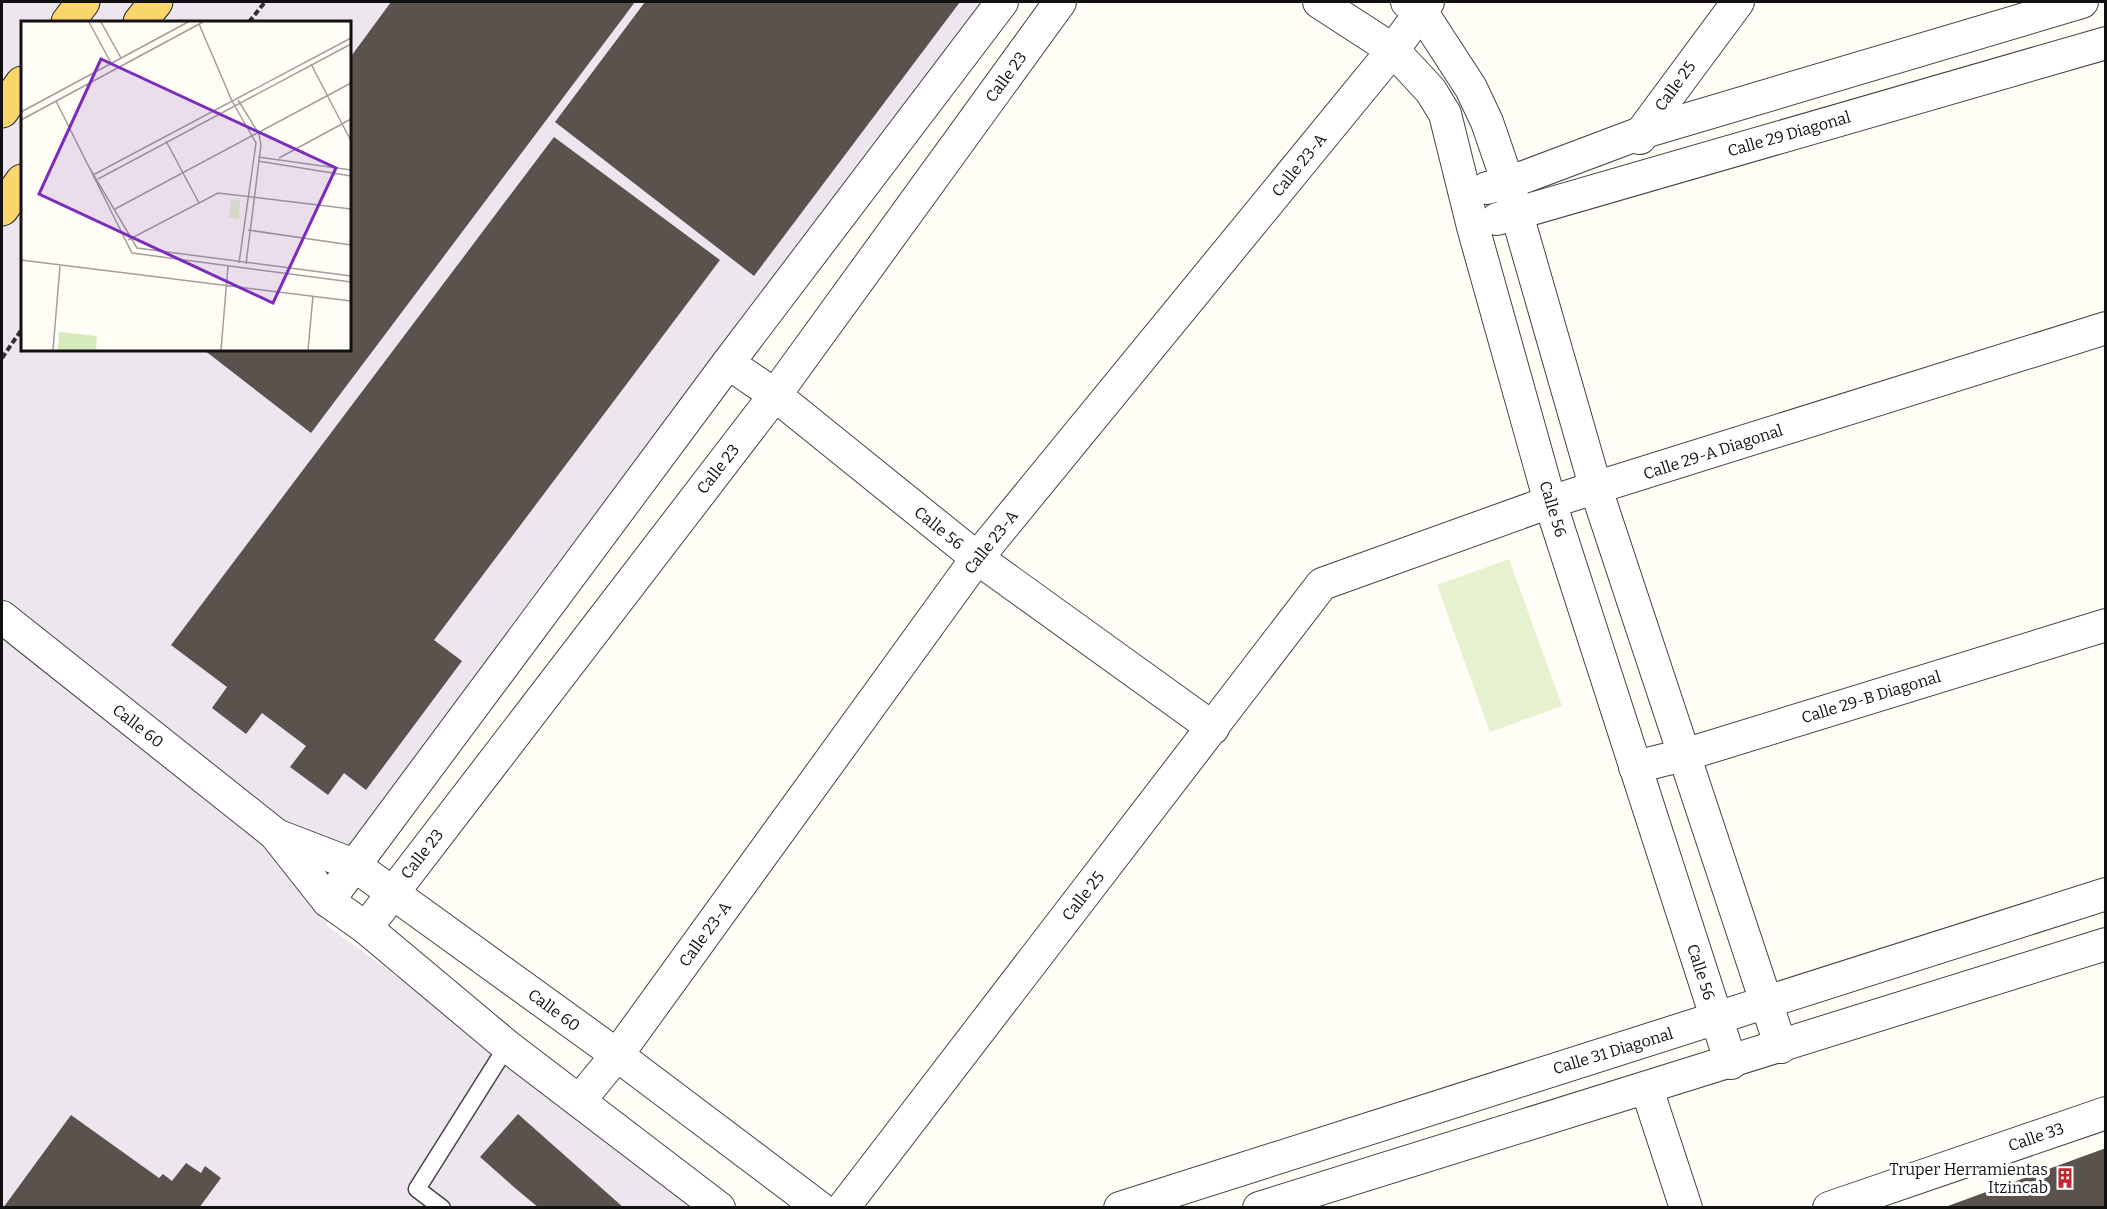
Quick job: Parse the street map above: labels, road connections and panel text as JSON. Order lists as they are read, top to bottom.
{
  "streets": {
    "street": [
      "Calle 23",
      "Calle 25",
      "Calle 29 Diagonal",
      "Calle 23-A",
      "Calle 29-A Diagonal",
      "Calle 56",
      "Calle 29-B Diagonal",
      "Calle 60",
      "Calle 31 Diagonal",
      "Calle 33"
    ]
  },
  "crossings": [
    ["Calle 23", "Calle 56"],
    ["Calle 23", "Calle 60"],
    ["Calle 25", "Calle 29 Diagonal"],
    ["Calle 25", "Calle 29-A Diagonal"],
    ["Calle 25", "Calle 56"],
    ["Calle 29 Diagonal", "Calle 56"],
    ["Calle 23-A", "Calle 56"],
    ["Calle 23-A", "Calle 60"],
    ["Calle 29-A Diagonal", "Calle 56"],
    ["Calle 56", "Calle 29-B Diagonal"],
    ["Calle 56", "Calle 31 Diagonal"]
  ],
  "places": {
    "building": ["Truper Herramientas Itzincab"]
  }
}
